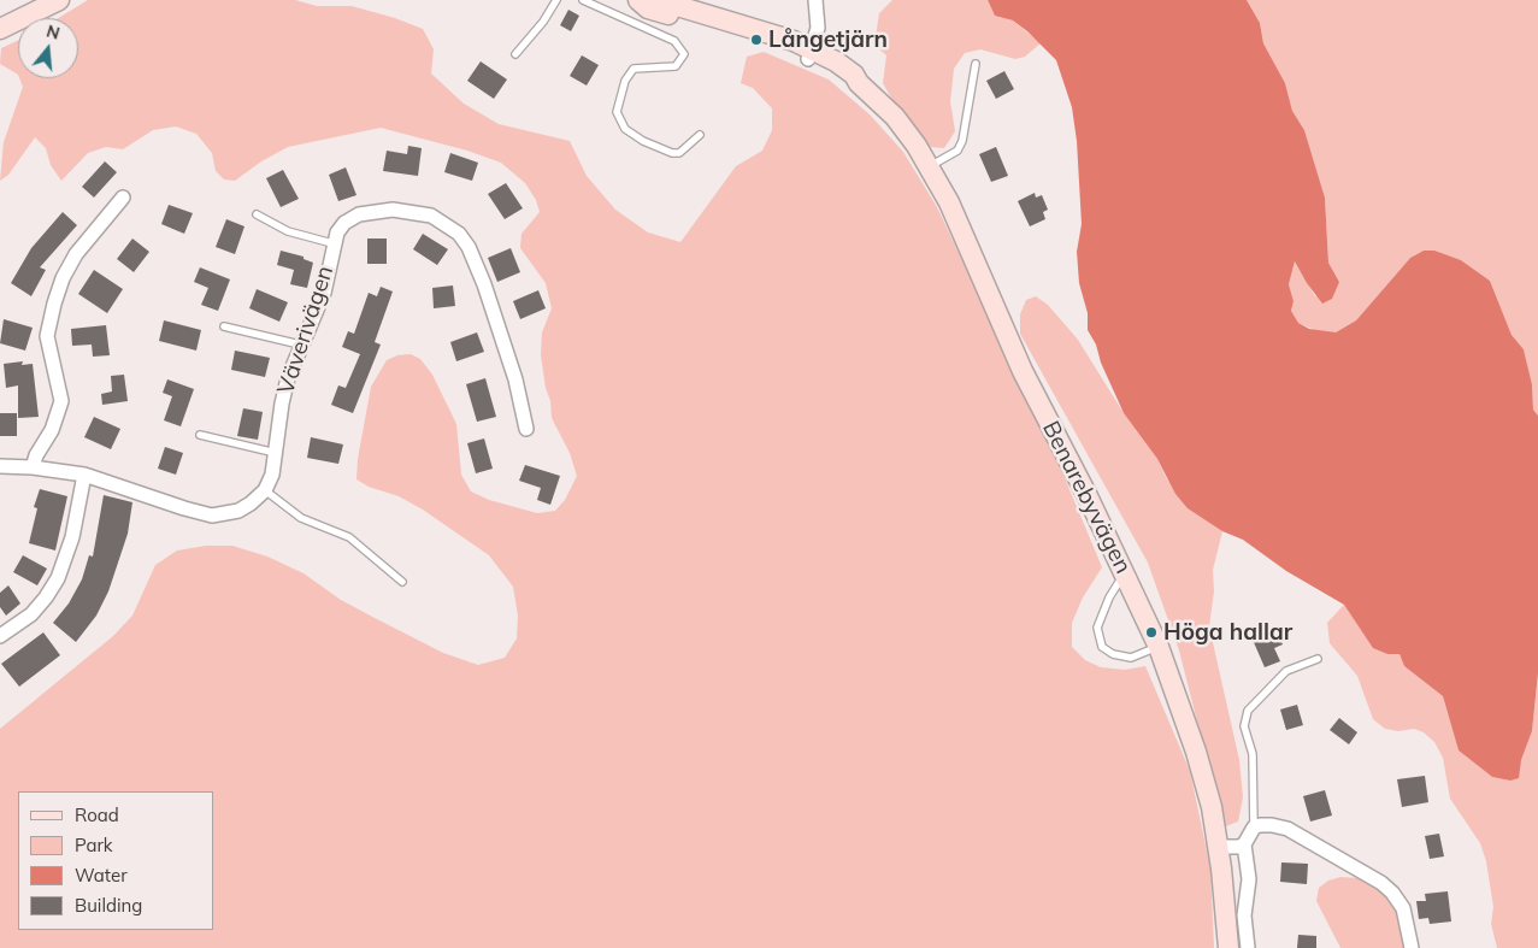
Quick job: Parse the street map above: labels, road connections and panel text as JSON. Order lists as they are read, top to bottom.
{
  "streets": {
    "street": ["Väverivägen", "Benarebyvägen"]
  },
  "places": ["Långetjärn", "Höga hallar"],
  "legend": [
    "Road",
    "Park",
    "Water",
    "Building"
  ],
  "north": "top"
}
